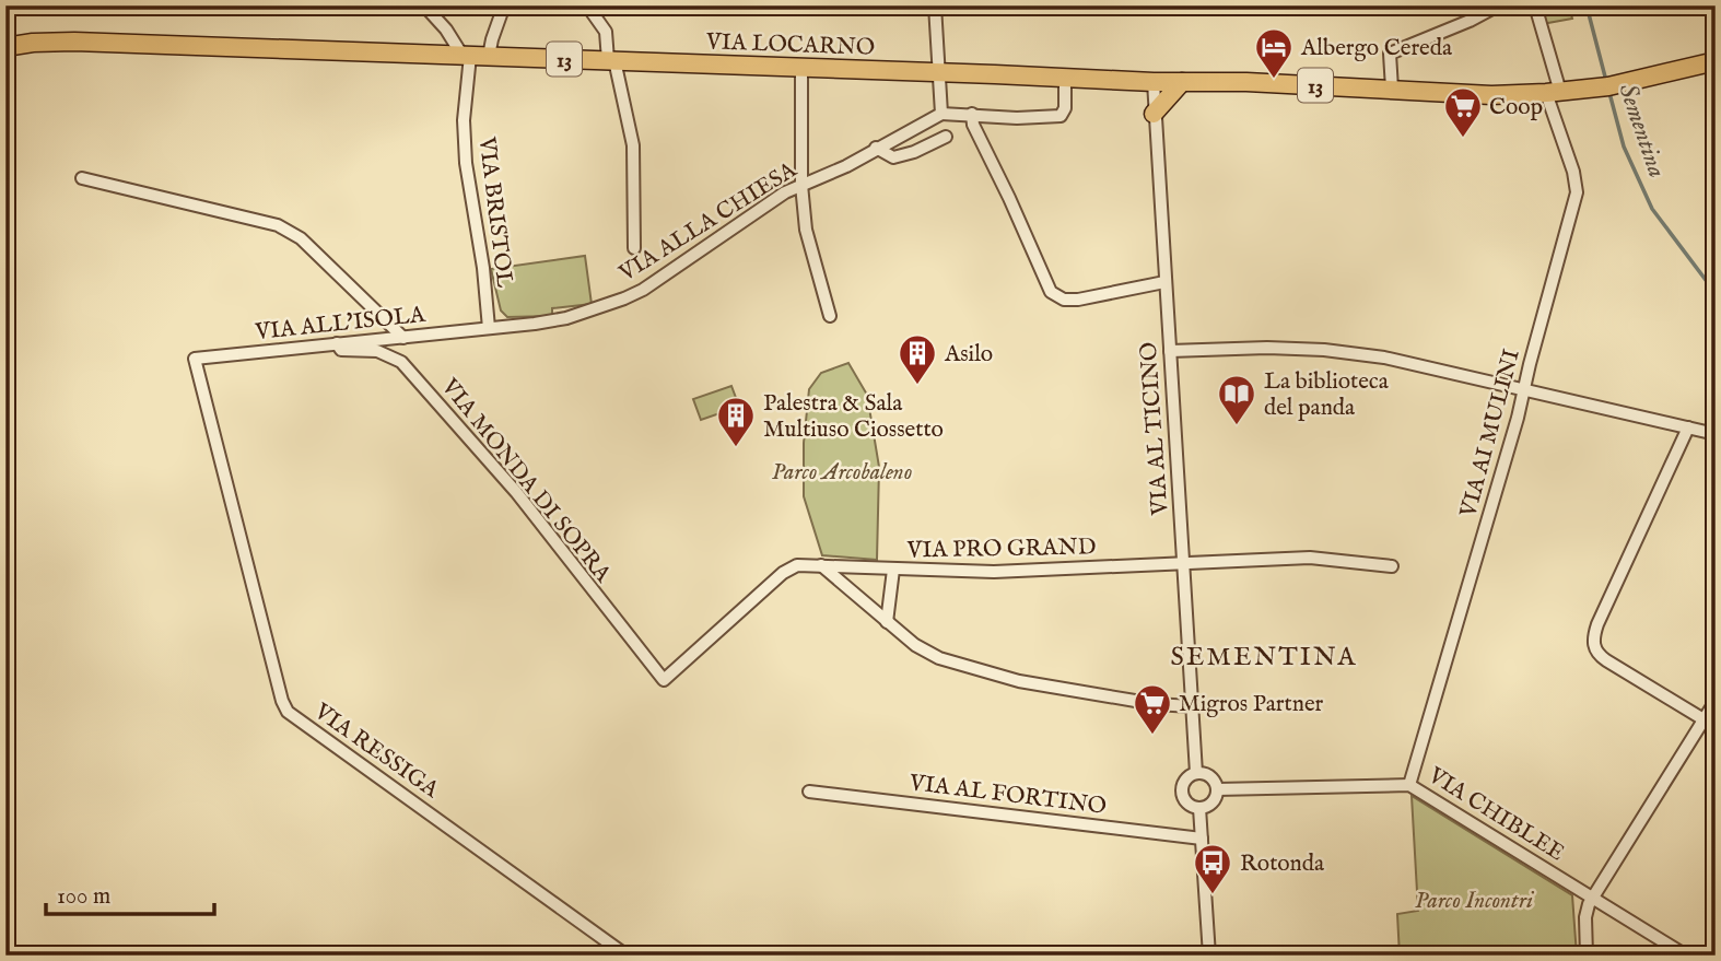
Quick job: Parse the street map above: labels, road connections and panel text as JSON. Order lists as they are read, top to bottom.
{
  "streets": {
    "main road": ["VIA LOCARNO", "13"],
    "street": [
      "VIA BRISTOL",
      "VIA ALLA CHIESA",
      "VIA ALL'ISOLA",
      "VIA AL TICINO",
      "VIA AI MULINI",
      "VIA MONDA DI SOPRA",
      "VIA PRO GRAND",
      "VIA RESSIGA",
      "VIA AL FORTINO",
      "VIA CHIBLEE"
    ]
  },
  "crossings": [
    ["VIA LOCARNO", "13"],
    ["VIA LOCARNO", "VIA BRISTOL"],
    ["VIA LOCARNO", "VIA AL TICINO"],
    ["VIA LOCARNO", "VIA AI MULINI"],
    ["13", "VIA AI MULINI"],
    ["VIA BRISTOL", "VIA ALLA CHIESA"],
    ["VIA BRISTOL", "VIA ALL'ISOLA"],
    ["VIA ALLA CHIESA", "VIA ALL'ISOLA"],
    ["VIA ALL'ISOLA", "VIA MONDA DI SOPRA"],
    ["VIA ALL'ISOLA", "VIA RESSIGA"],
    ["VIA AL TICINO", "VIA PRO GRAND"],
    ["VIA AL TICINO", "VIA CHIBLEE"],
    ["VIA AI MULINI", "VIA CHIBLEE"],
    ["VIA MONDA DI SOPRA", "VIA PRO GRAND"]
  ],
  "districts": ["SEMENTINA"],
  "water": ["Sementina"],
  "parks": ["Parco Arcobaleno", "Parco Incontri"],
  "places": {
    "hotel": ["Albergo Cereda"],
    "supermarket": ["Coop", "Migros Partner"],
    "building": ["Asilo", "Palestra & Sala Multiuso Ciossetto"],
    "library": ["La biblioteca del panda"],
    "bus stop": ["Rotonda"]
  },
  "scale_bar": "100 m"
}
